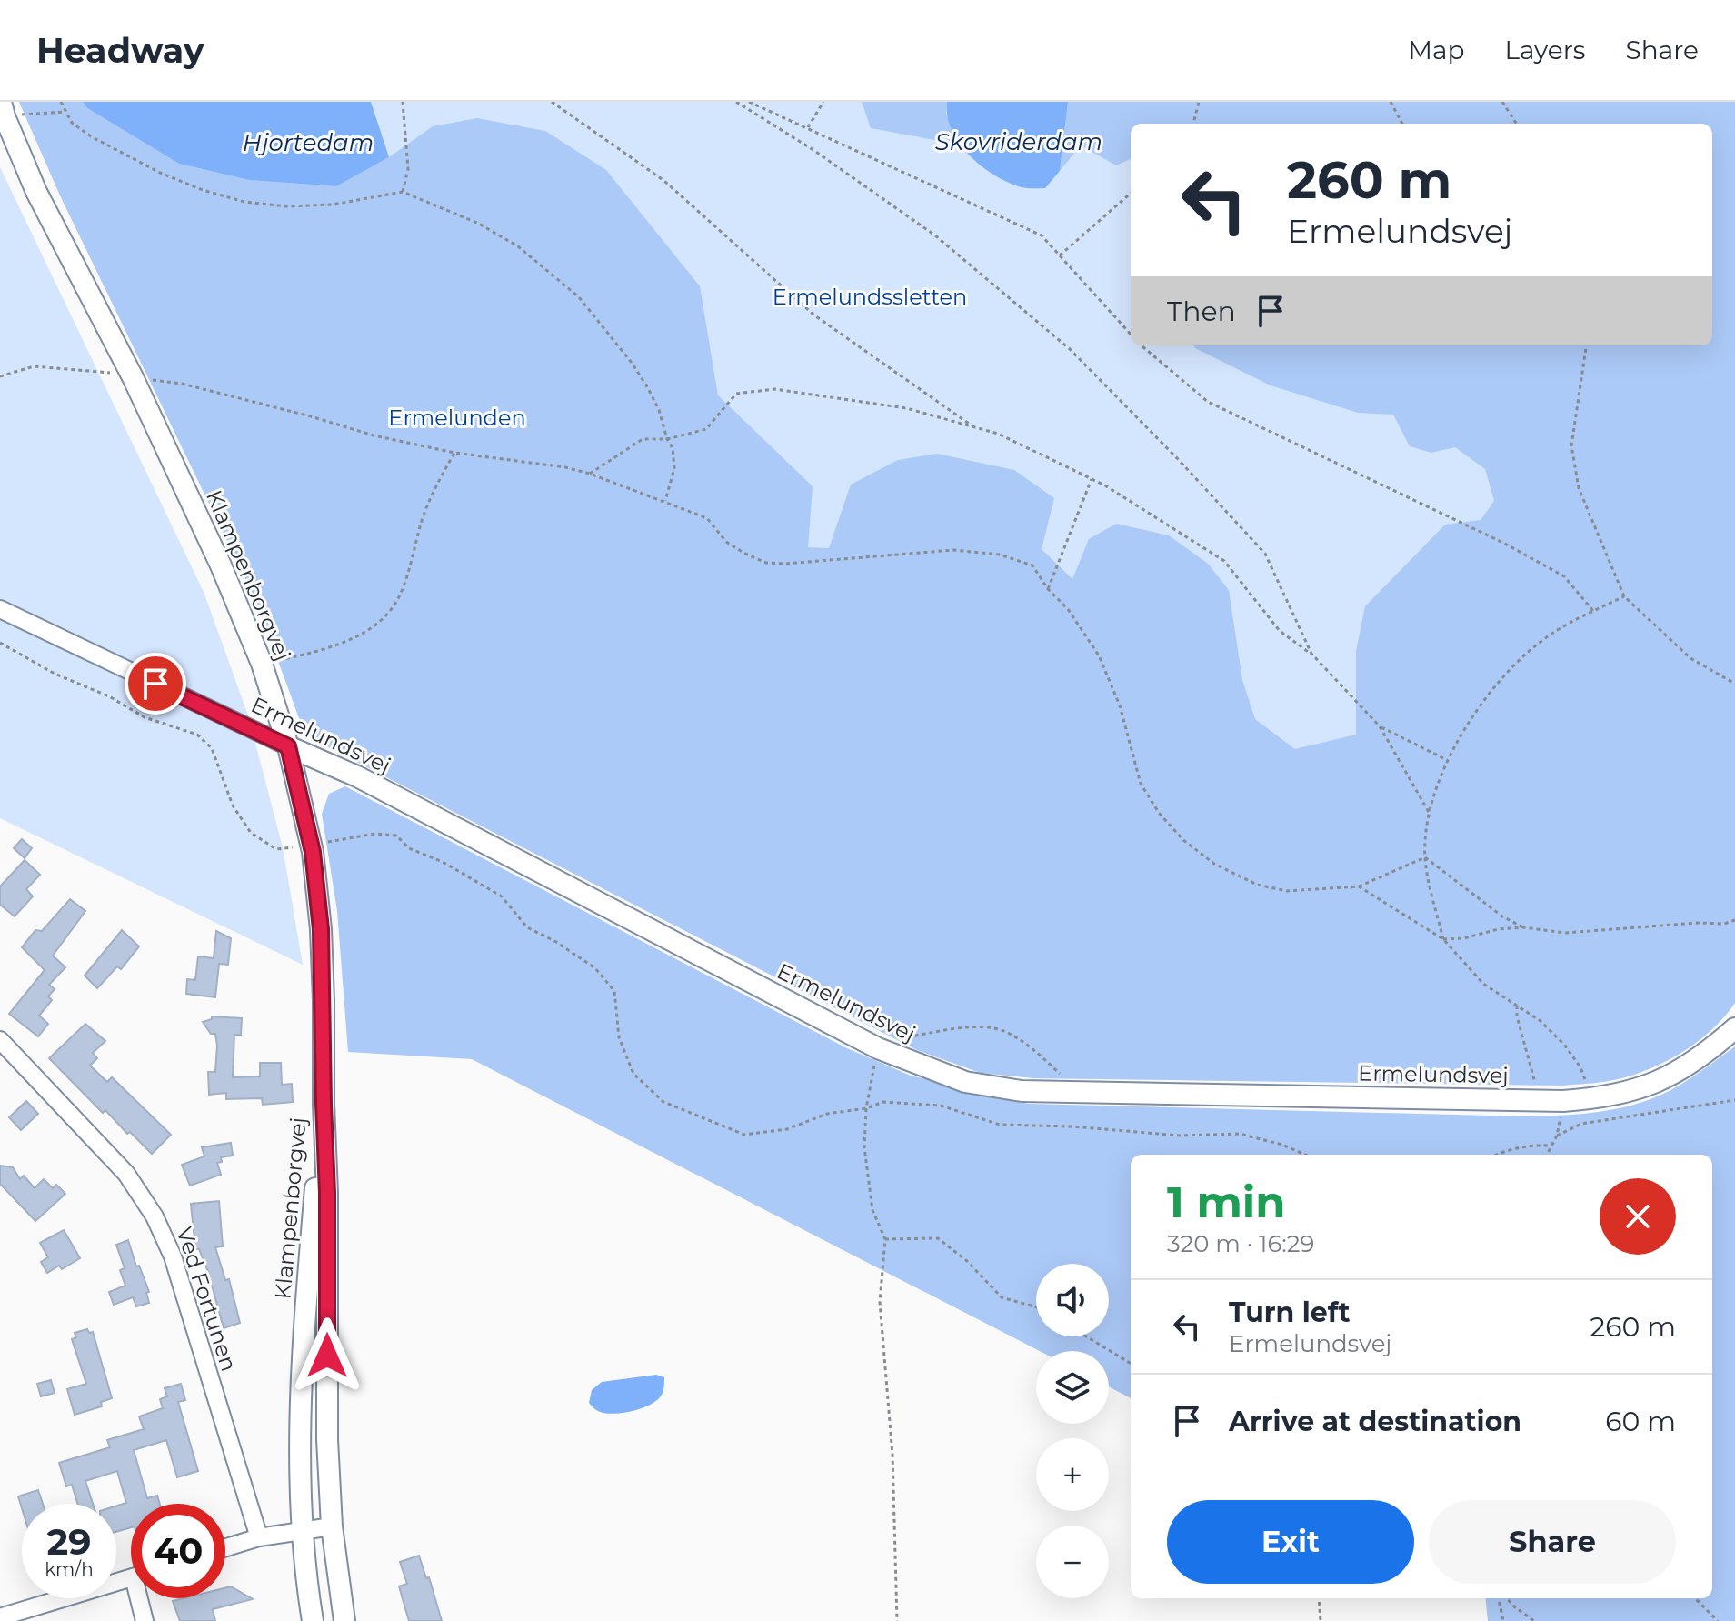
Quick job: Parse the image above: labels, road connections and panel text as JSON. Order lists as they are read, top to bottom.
{
  "streets": {
    "street": ["Klampenborgvej", "Ermelundsvej", "Ved Fortunen"]
  },
  "crossings": [
    ["Klampenborgvej", "Ermelundsvej"]
  ],
  "water": ["Skovriderdam", "Hjortedam"],
  "parks": ["Ermelundssletten", "Ermelunden"],
  "page": {
    "header": "Headway",
    "nav": ["Map", "Layers", "Share"],
    "turn": ["260 m", "Ermelundsvej"],
    "then": "Then",
    "heading": ["1 min", "320 m · 16:29"],
    "map_buttons": ["+", "−"],
    "list": [
      {
        "name": "Turn left",
        "note": "Ermelundsvej",
        "value": "260 m"
      },
      {
        "name": "Arrive at destination",
        "value": "60 m"
      }
    ],
    "buttons": ["Exit", "Share"],
    "speed": "29 km/h",
    "limit": "40"
  }
}
